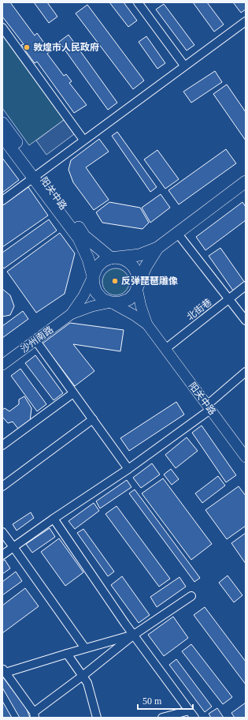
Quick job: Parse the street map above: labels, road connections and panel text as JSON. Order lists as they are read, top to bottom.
{
  "streets": {
    "highway": ["阳关中路"],
    "main road": ["沙州南路"],
    "street": ["北街巷"]
  },
  "crossings": [
    ["阳关中路", "北街巷"]
  ],
  "places": ["敦煌市人民政府", "反弹琵琶雕像"],
  "scale_bar": "50 m"
}
